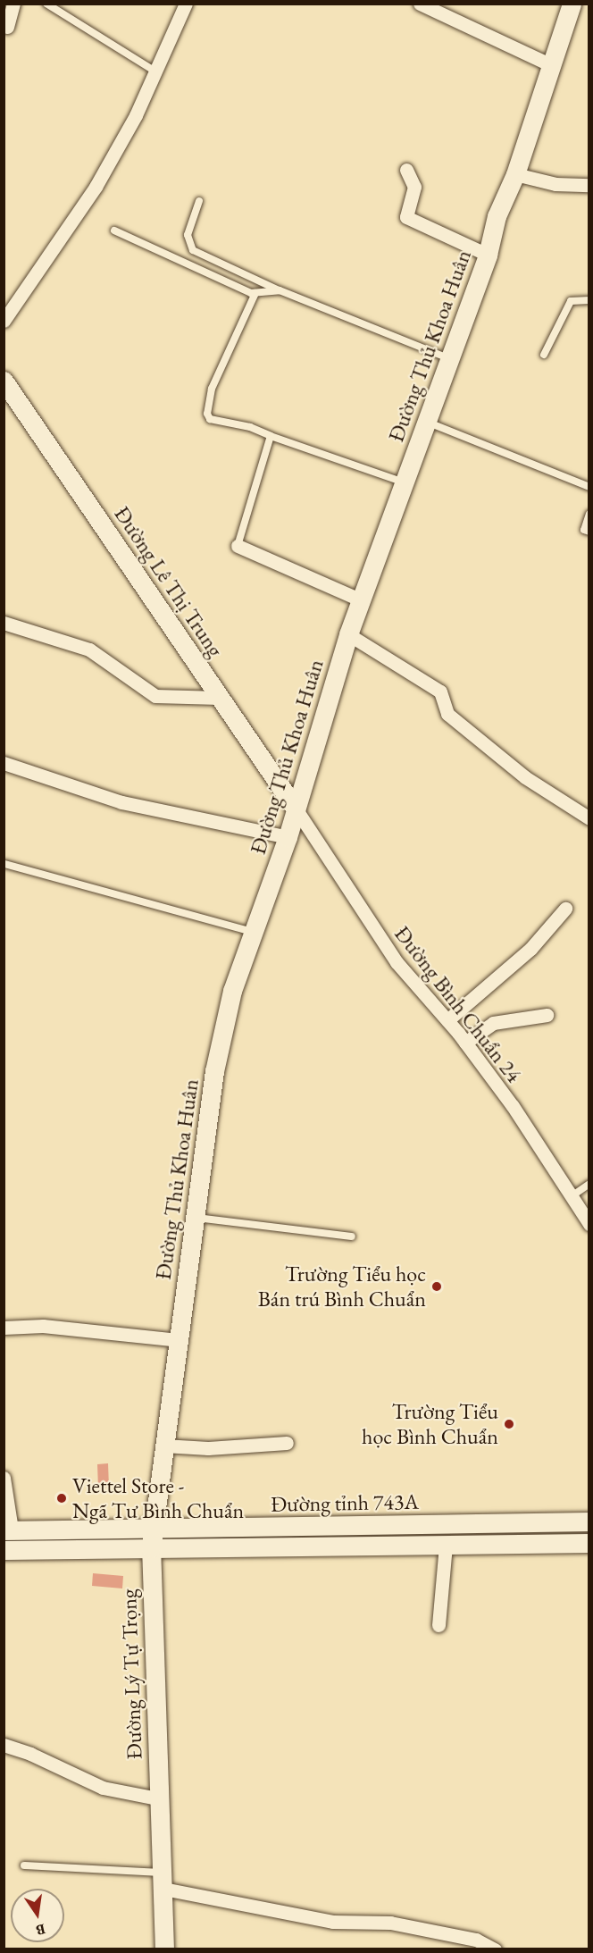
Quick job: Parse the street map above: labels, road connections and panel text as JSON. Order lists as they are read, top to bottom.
{
  "streets": {
    "main road": [
      "Đường Thủ Khoa Huân",
      "Đường Lê Thị Trung",
      "Đường tỉnh 743A",
      "Đường Lý Tự Trọng"
    ],
    "street": ["Đường Bình Chuẩn 24"]
  },
  "crossings": [
    ["Đường Thủ Khoa Huân", "Đường Lê Thị Trung"],
    ["Đường Thủ Khoa Huân", "Đường Bình Chuẩn 24"],
    ["Đường Thủ Khoa Huân", "Đường tỉnh 743A"],
    ["Đường Thủ Khoa Huân", "Đường Lý Tự Trọng"],
    ["Đường Lê Thị Trung", "Đường Bình Chuẩn 24"],
    ["Đường tỉnh 743A", "Đường Lý Tự Trọng"]
  ],
  "places": ["Trường Tiểu học Bán trú Bình Chuẩn", "Trường Tiểu học Bình Chuẩn", "Viettel Store - Ngã Tư Bình Chuẩn"],
  "north": "bottom"
}
